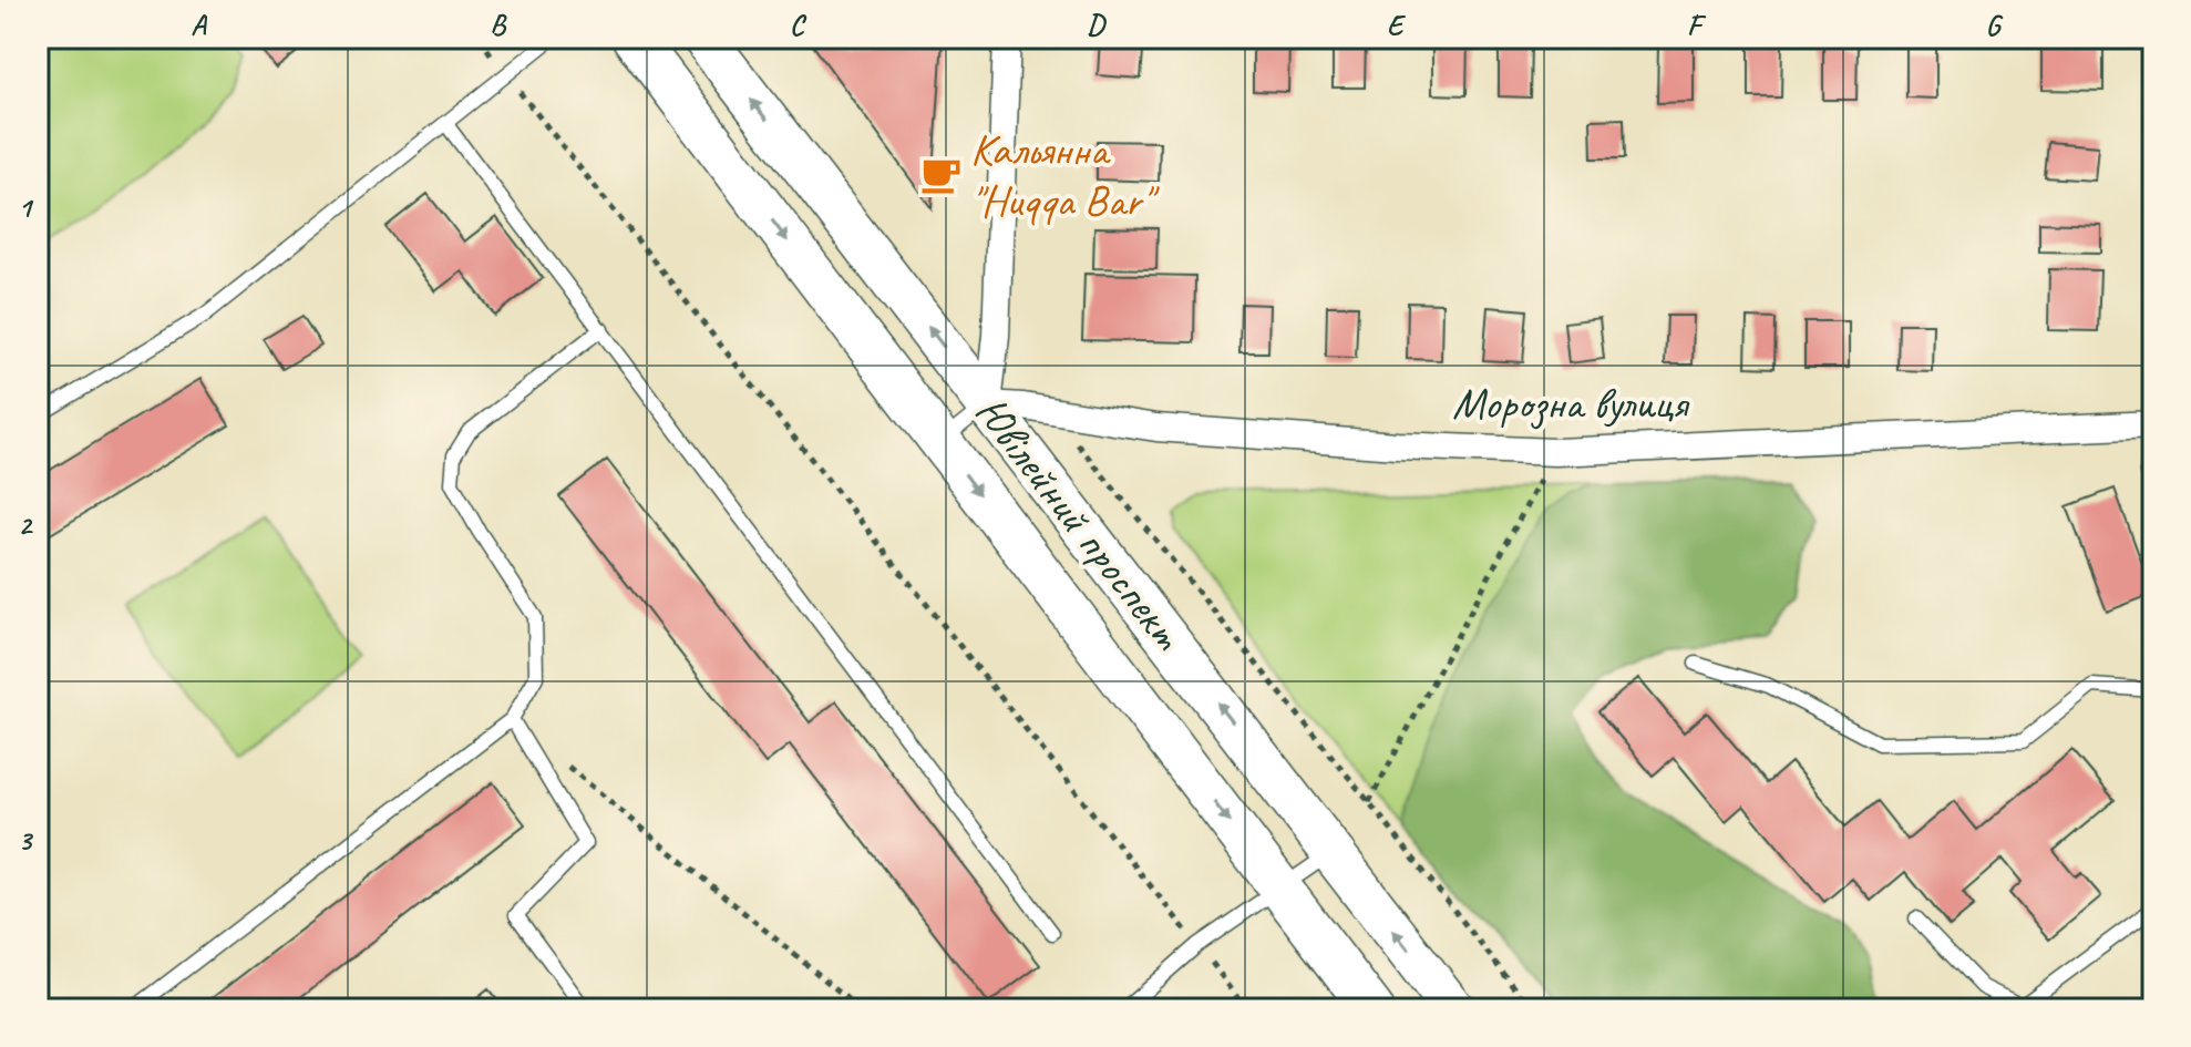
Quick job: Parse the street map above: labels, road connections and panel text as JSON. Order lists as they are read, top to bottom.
{
  "streets": {
    "main road": ["Ювілейний проспект"],
    "street": ["Морозна вулиця"]
  },
  "crossings": [
    ["Морозна вулиця", "Ювілейний проспект"]
  ],
  "places": {
    "cafe": ["Кальянна \"Huqqa Bar\""]
  },
  "grid": {
    "columns": [
      "A",
      "B",
      "C",
      "D",
      "E",
      "F",
      "G"
    ],
    "rows": ["1", "2", "3"]
  }
}
